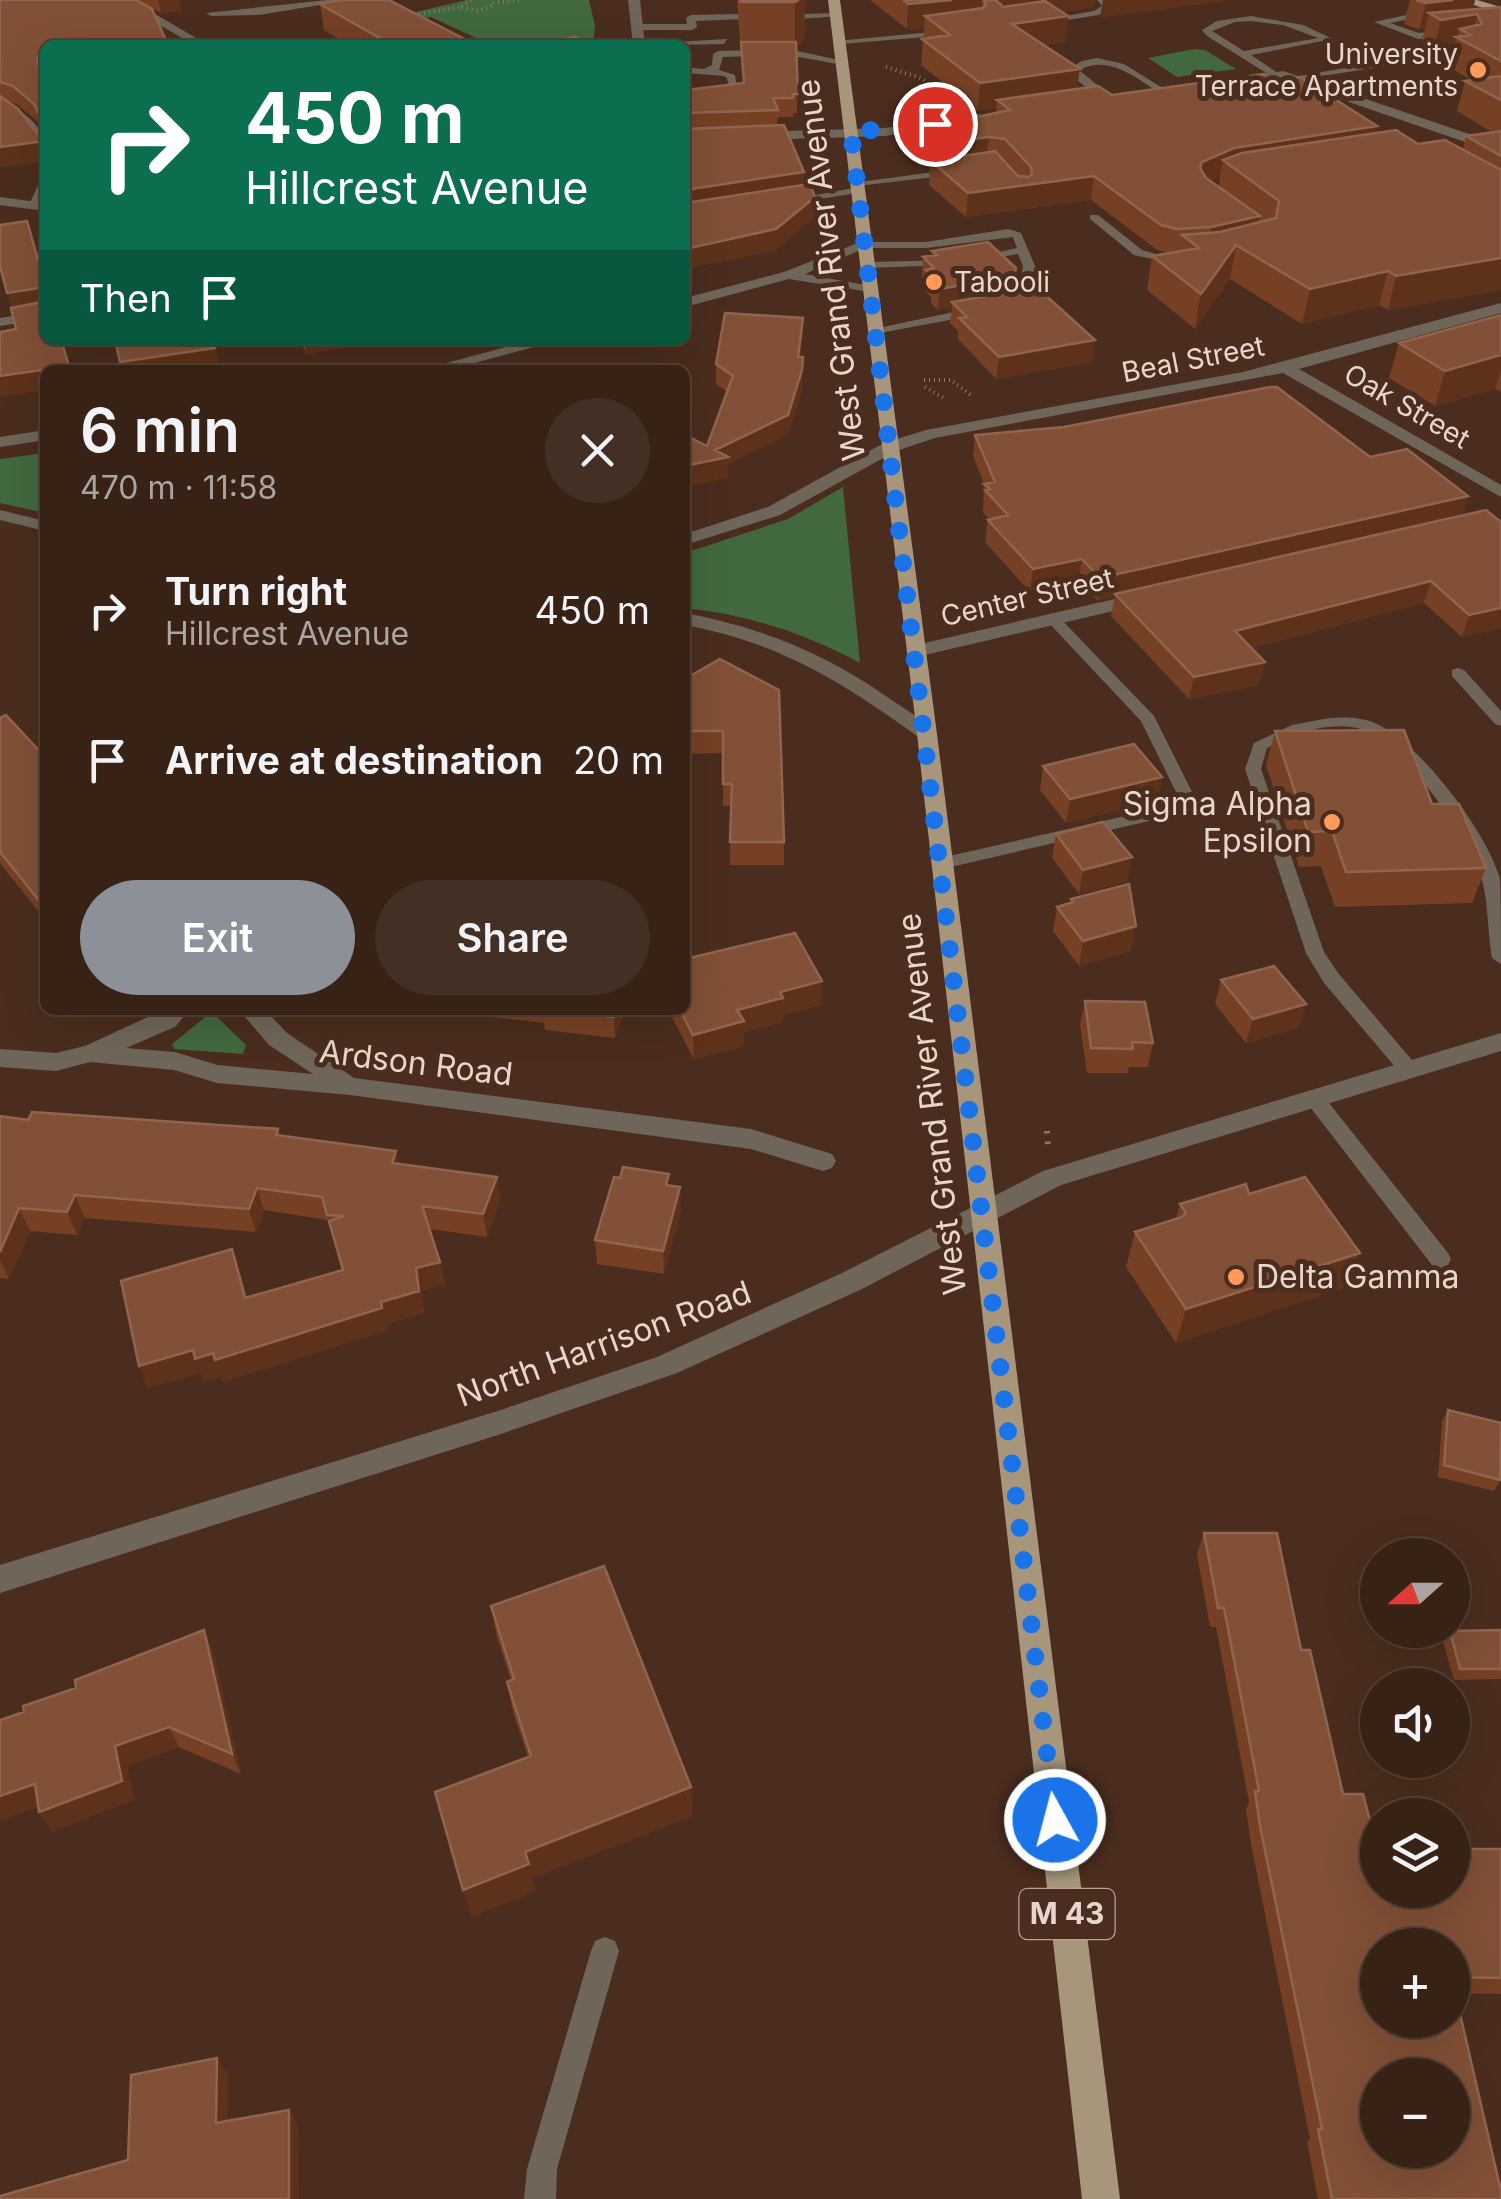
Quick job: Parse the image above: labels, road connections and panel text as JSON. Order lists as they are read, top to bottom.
{
  "streets": {
    "main road": ["West Grand River Avenue", "M 43"],
    "street": [
      "Beal Street",
      "Oak Street",
      "Center Street",
      "Ardson Road",
      "North Harrison Road"
    ]
  },
  "crossings": [
    ["West Grand River Avenue", "Beal Street"],
    ["West Grand River Avenue", "Center Street"],
    ["West Grand River Avenue", "North Harrison Road"],
    ["Beal Street", "Oak Street"]
  ],
  "places": [
    "University Terrace Apartments",
    "Tabooli",
    "Sigma Alpha Epsilon",
    "Delta Gamma"
  ],
  "north": "left",
  "page": {
    "turn": ["450 m", "Hillcrest Avenue"],
    "then": "Then",
    "heading": ["6 min", "470 m · 11:58"],
    "list": [
      {
        "name": "Turn right",
        "note": "Hillcrest Avenue",
        "value": "450 m"
      },
      {
        "name": "Arrive at destination",
        "value": "20 m"
      }
    ],
    "buttons": ["Exit", "Share"],
    "map_buttons": ["+", "−"]
  }
}
